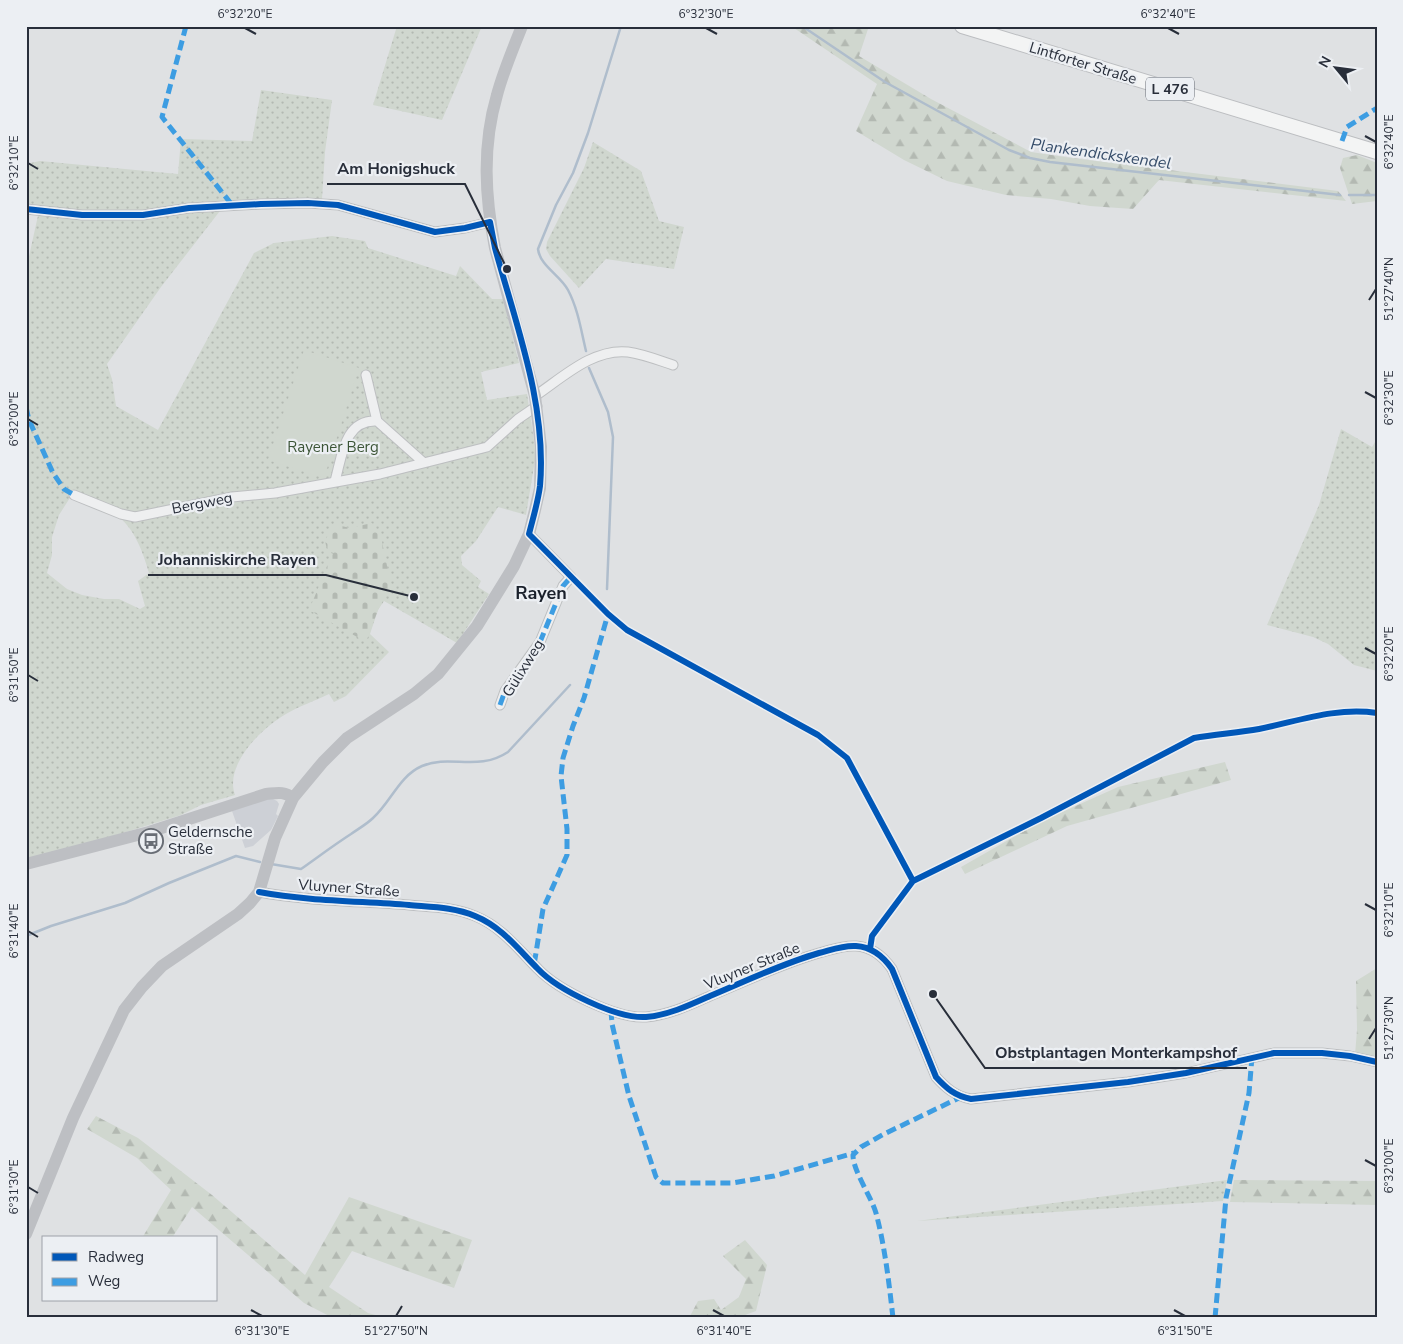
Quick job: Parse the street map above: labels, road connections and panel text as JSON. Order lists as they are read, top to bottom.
{
  "streets": {
    "main road": ["Lintforter Straße", "L 476"],
    "street": ["Bergweg", "Gülixweg", "Vluyner Straße"]
  },
  "districts": ["Rayen"],
  "water": ["Plankendickskendel"],
  "parks": ["Rayener Berg"],
  "places": {
    "other": ["Am Honigshuck", "Johanniskirche Rayen", "Obstplantagen Monterkampshof"],
    "bus stop": ["Geldernsche Straße"]
  },
  "legend": ["Radweg", "Weg"],
  "north": "top left",
  "coordinates": [
    "6°32'20\"E",
    "6°32'30\"E",
    "6°32'40\"E",
    "6°32'10\"E",
    "51°27'40\"N",
    "6°32'00\"E",
    "6°31'50\"E",
    "6°31'40\"E",
    "51°27'30\"N",
    "6°31'30\"E",
    "51°27'50\"N"
  ]
}
